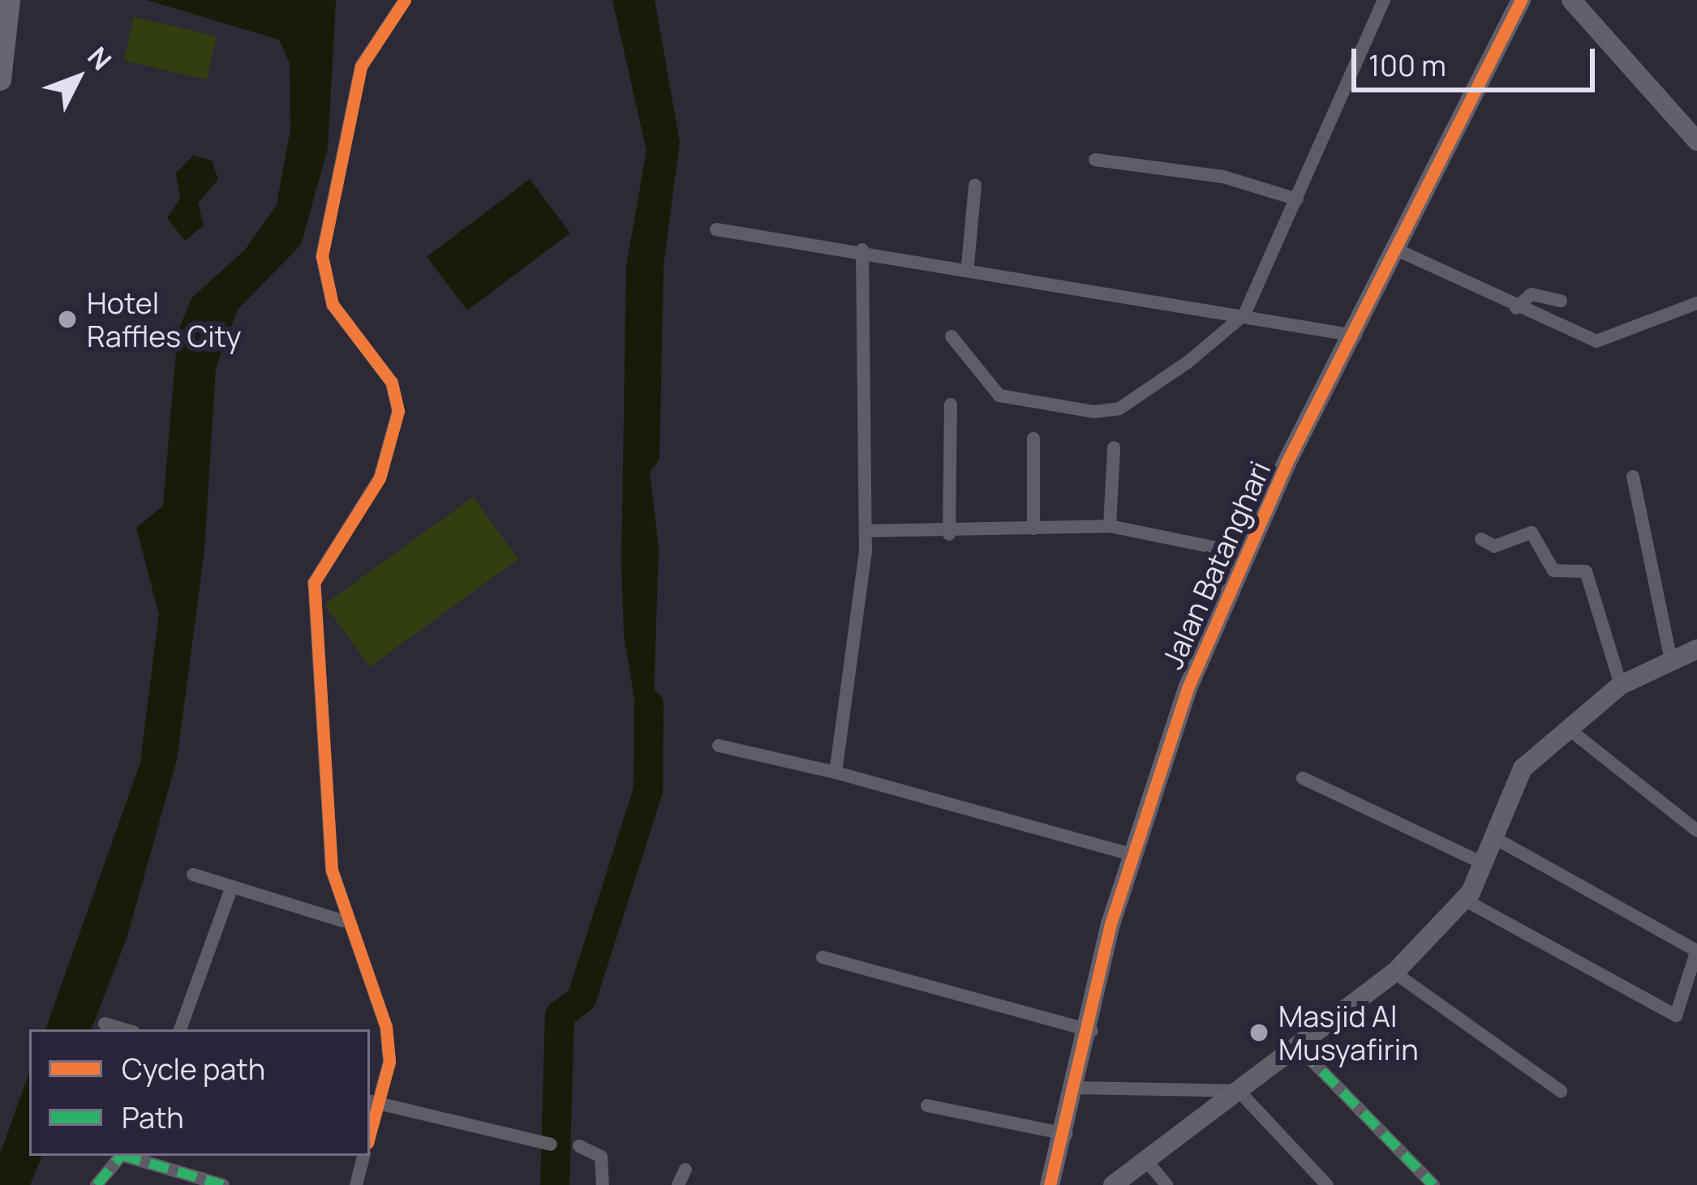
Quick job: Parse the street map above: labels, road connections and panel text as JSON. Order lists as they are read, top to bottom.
{
  "streets": {
    "street": ["Jalan Batanghari"]
  },
  "places": ["Hotel Raffles City", "Masjid Al Musyafirin"],
  "legend": ["Cycle path", "Path"],
  "scale_bar": "100 m",
  "north": "top right"
}
